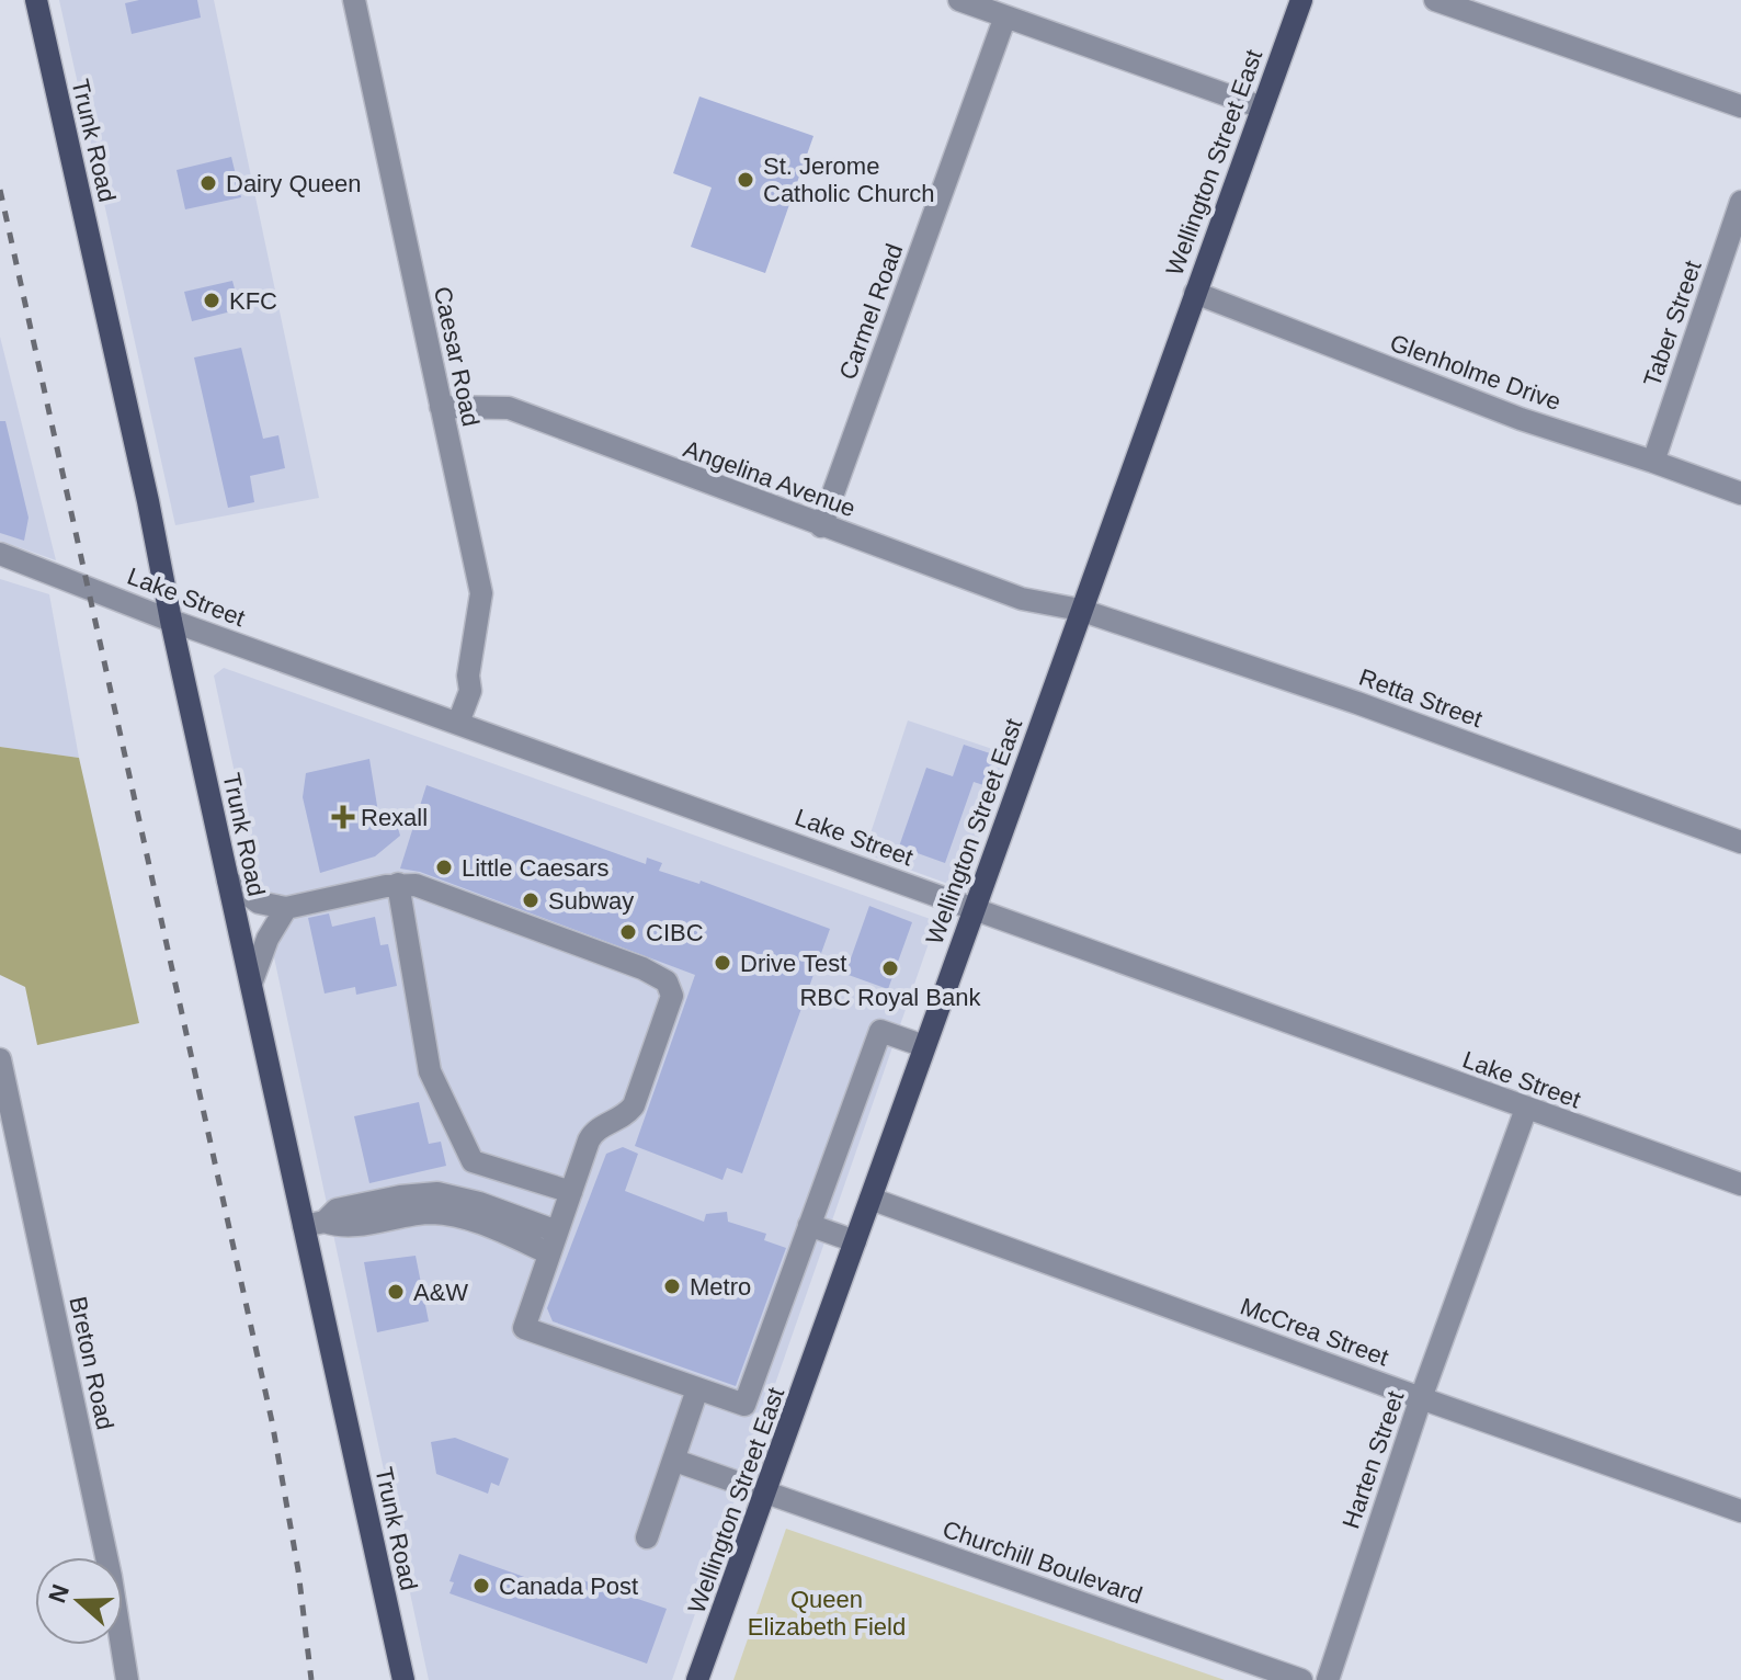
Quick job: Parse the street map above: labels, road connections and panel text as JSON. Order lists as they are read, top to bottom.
{
  "streets": {
    "main road": ["Trunk Road", "Wellington Street East"],
    "street": [
      "Carmel Road",
      "Taber Street",
      "Caesar Road",
      "Glenholme Drive",
      "Angelina Avenue",
      "Lake Street",
      "Retta Street",
      "McCrea Street",
      "Breton Road",
      "Harten Street",
      "Churchill Boulevard"
    ]
  },
  "crossings": [
    ["Trunk Road", "Lake Street"],
    ["Wellington Street East", "Glenholme Drive"],
    ["Wellington Street East", "Angelina Avenue"],
    ["Wellington Street East", "Lake Street"],
    ["Wellington Street East", "Retta Street"],
    ["Wellington Street East", "McCrea Street"],
    ["Wellington Street East", "Churchill Boulevard"],
    ["Carmel Road", "Angelina Avenue"],
    ["Taber Street", "Glenholme Drive"],
    ["Caesar Road", "Angelina Avenue"],
    ["Caesar Road", "Lake Street"],
    ["Angelina Avenue", "Retta Street"],
    ["Lake Street", "Harten Street"],
    ["McCrea Street", "Harten Street"]
  ],
  "parks": ["Queen Elizabeth Field"],
  "places": {
    "other": [
      "St. Jerome Catholic Church",
      "Dairy Queen",
      "KFC",
      "Little Caesars",
      "Subway",
      "CIBC",
      "Drive Test",
      "RBC Royal Bank",
      "Metro",
      "A&W",
      "Canada Post"
    ],
    "health": ["Rexall"]
  },
  "north": "left"
}
